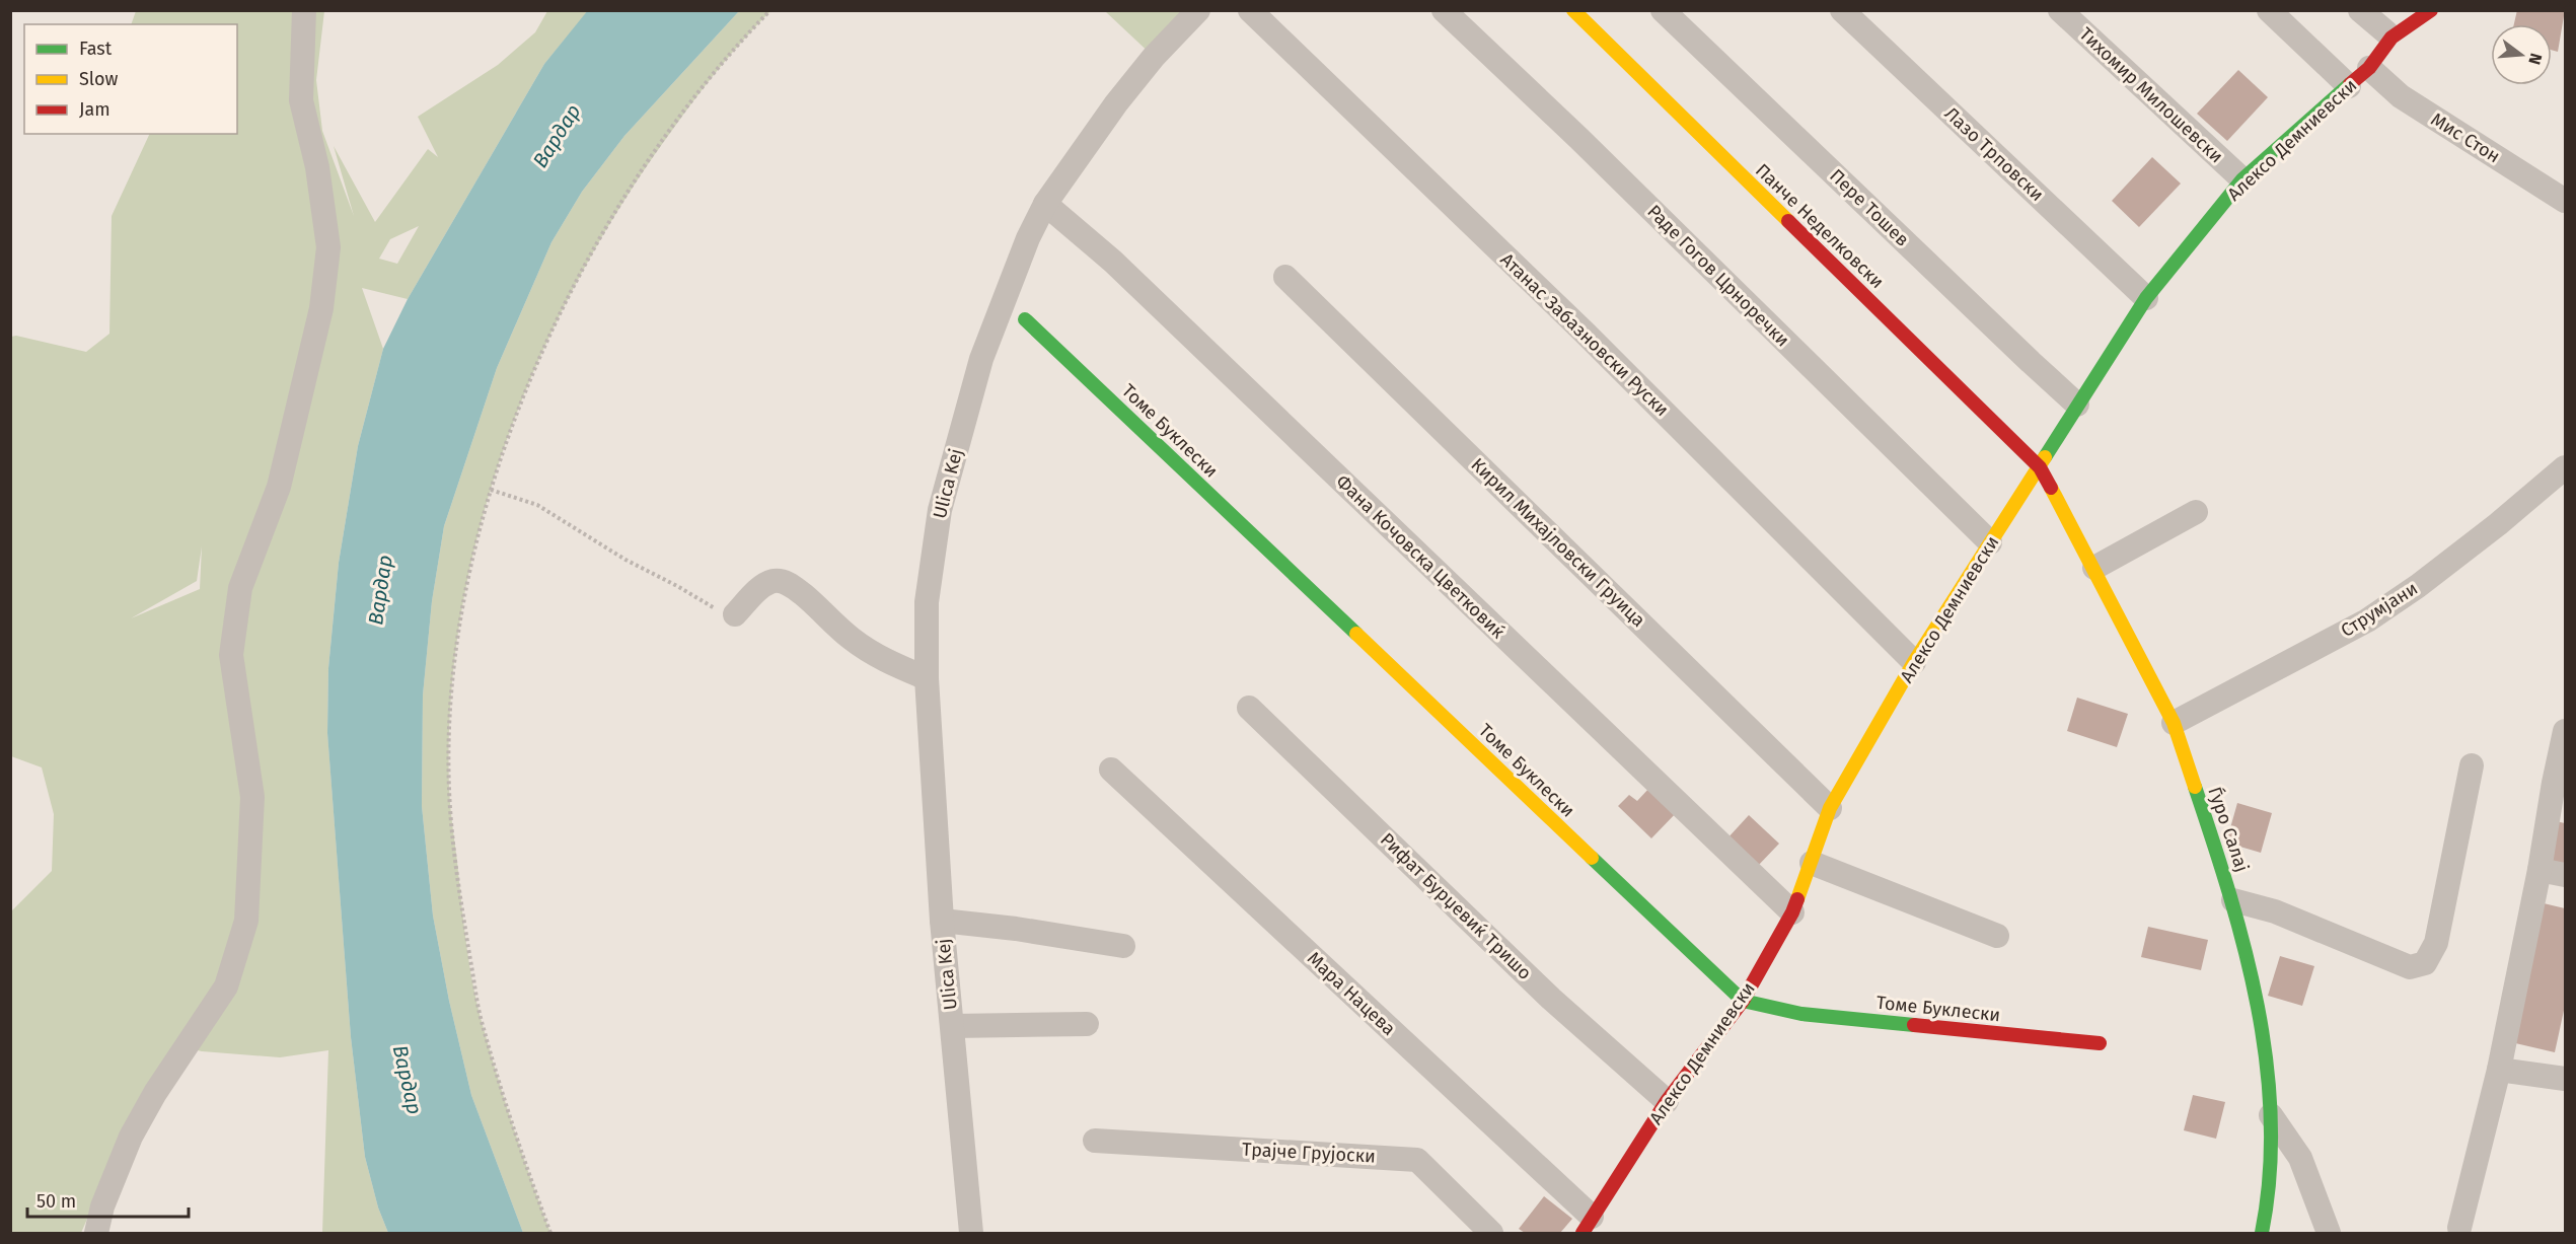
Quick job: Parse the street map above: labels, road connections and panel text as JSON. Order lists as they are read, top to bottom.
{
  "streets": {
    "street": [
      "Тихомир Милошевски",
      "Мис Стон",
      "Алексо Демниевски",
      "Лазо Трповски",
      "Пере Тошев",
      "Панче Неделковски",
      "Раде Гогов Црноречки",
      "Атанас Забазновски Руски",
      "Томе Буклески",
      "Ulica Kej",
      "Кирил Михајловски Груица",
      "Фана Кочовска Цветковиќ",
      "Струмјани",
      "Ѓуро Салај",
      "Рифат Бурџевиќ Тришо",
      "Мара Нацева",
      "Трајче Грујоски"
    ]
  },
  "crossings": [
    ["Тихомир Милошевски", "Алексо Демниевски"],
    ["Мис Стон", "Алексо Демниевски"],
    ["Алексо Демниевски", "Лазо Трповски"],
    ["Алексо Демниевски", "Пере Тошев"],
    ["Алексо Демниевски", "Панче Неделковски"],
    ["Алексо Демниевски", "Раде Гогов Црноречки"],
    ["Алексо Демниевски", "Атанас Забазновски Руски"],
    ["Алексо Демниевски", "Томе Буклески"],
    ["Алексо Демниевски", "Кирил Михајловски Груица"],
    ["Алексо Демниевски", "Фана Кочовска Цветковиќ"],
    ["Алексо Демниевски", "Ѓуро Салај"],
    ["Алексо Демниевски", "Рифат Бурџевиќ Тришо"],
    ["Алексо Демниевски", "Мара Нацева"],
    ["Панче Неделковски", "Ѓуро Салај"],
    ["Ulica Kej", "Фана Кочовска Цветковиќ"],
    ["Струмјани", "Ѓуро Салај"]
  ],
  "water": ["Вардар"],
  "legend": ["Fast", "Slow", "Jam"],
  "scale_bar": "50 m",
  "north": "right"
}
